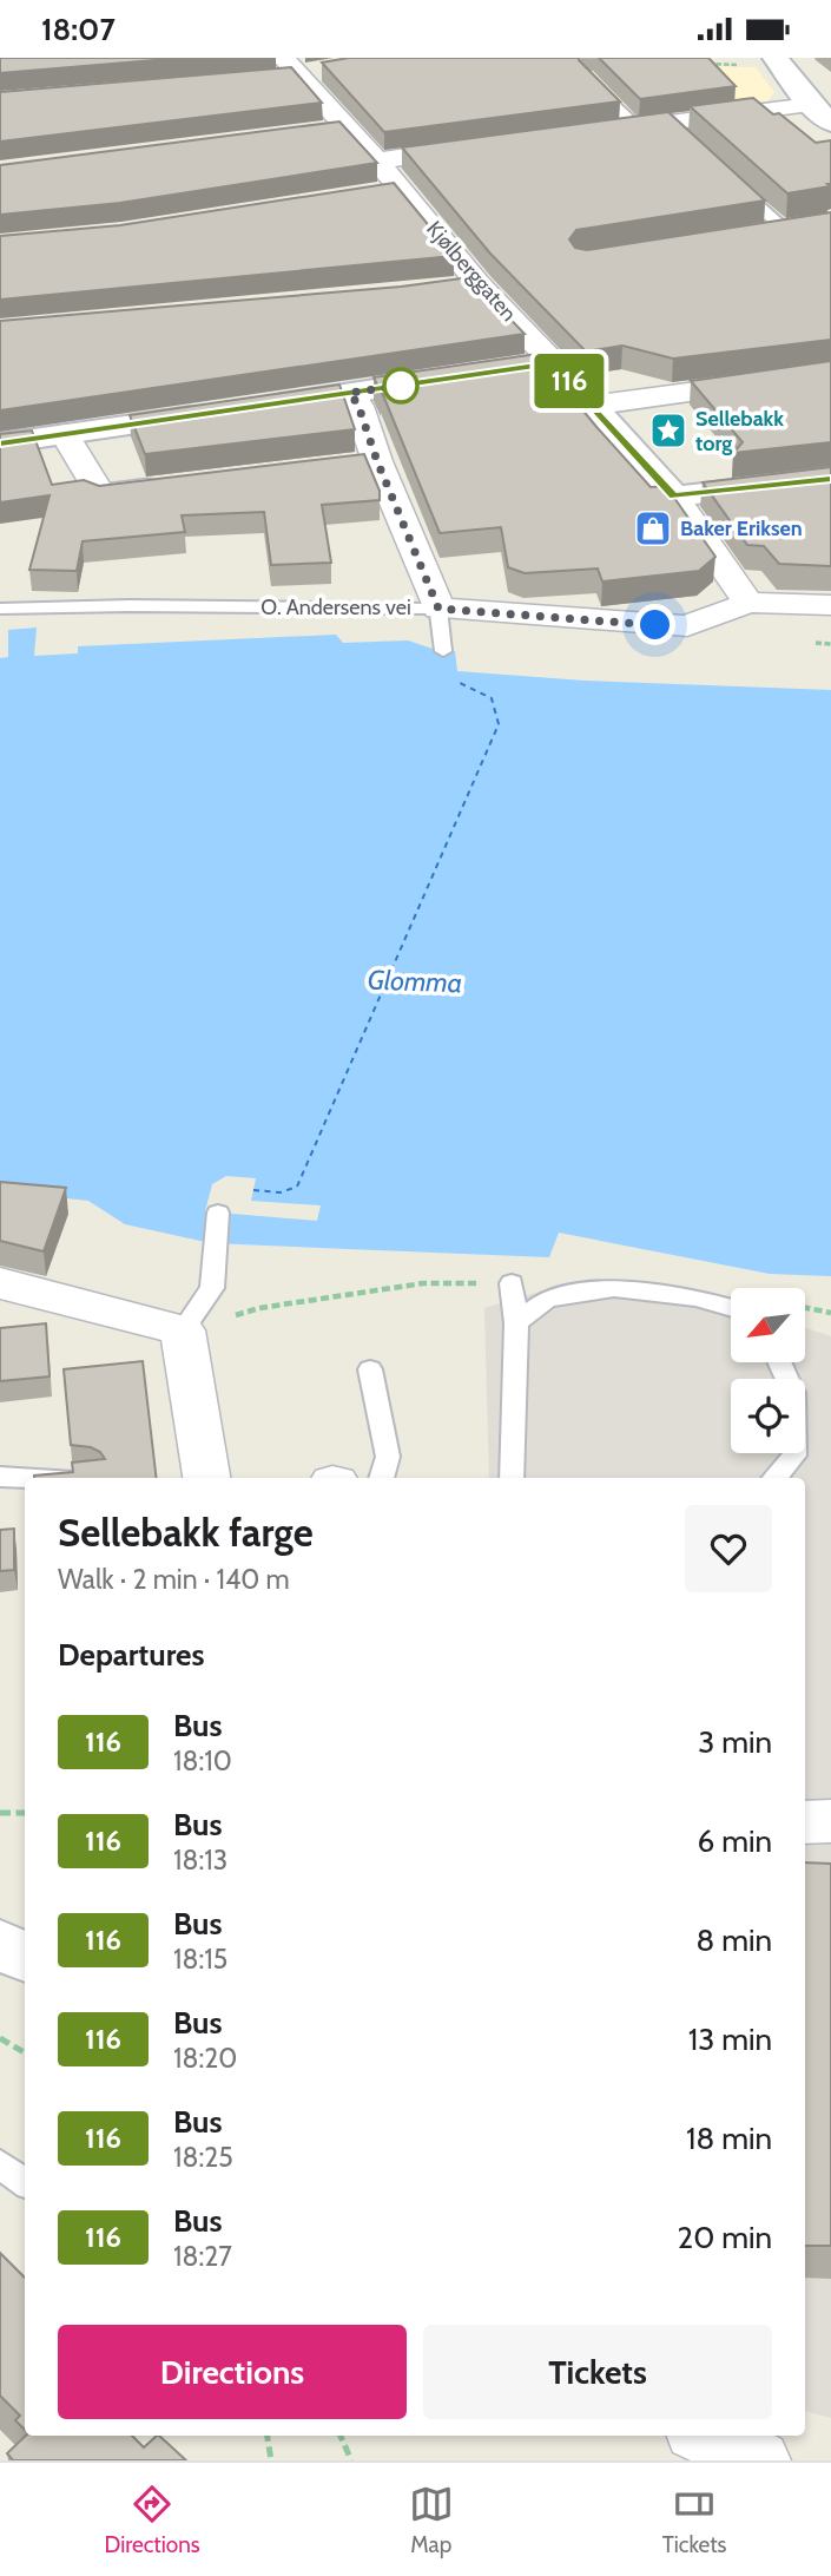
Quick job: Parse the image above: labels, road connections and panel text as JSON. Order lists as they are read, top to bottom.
{
  "streets": {
    "main road": ["Kjølberggaten"],
    "street": ["O. Andersens vei"]
  },
  "water": ["Glomma"],
  "places": {
    "place": ["Sellebakk torg"],
    "shop": ["Baker Eriksen"]
  },
  "lines": ["bus line 116"],
  "north": "bottom left",
  "page": {
    "status": "18:07",
    "on_map": "116",
    "heading": [
      ["Sellebakk farge", "Walk · 2 min · 140 m"],
      "Departures"
    ],
    "list": [
      {
        "mark": "116",
        "name": "Bus",
        "note": "18:10",
        "value": "3 min"
      },
      {
        "mark": "116",
        "name": "Bus",
        "note": "18:13",
        "value": "6 min"
      },
      {
        "mark": "116",
        "name": "Bus",
        "note": "18:15",
        "value": "8 min"
      },
      {
        "mark": "116",
        "name": "Bus",
        "note": "18:20",
        "value": "13 min"
      },
      {
        "mark": "116",
        "name": "Bus",
        "note": "18:25",
        "value": "18 min"
      },
      {
        "mark": "116",
        "name": "Bus",
        "note": "18:27",
        "value": "20 min"
      }
    ],
    "buttons": ["Directions", "Tickets"],
    "tabs": ["Directions", "Map", "Tickets"]
  }
}
